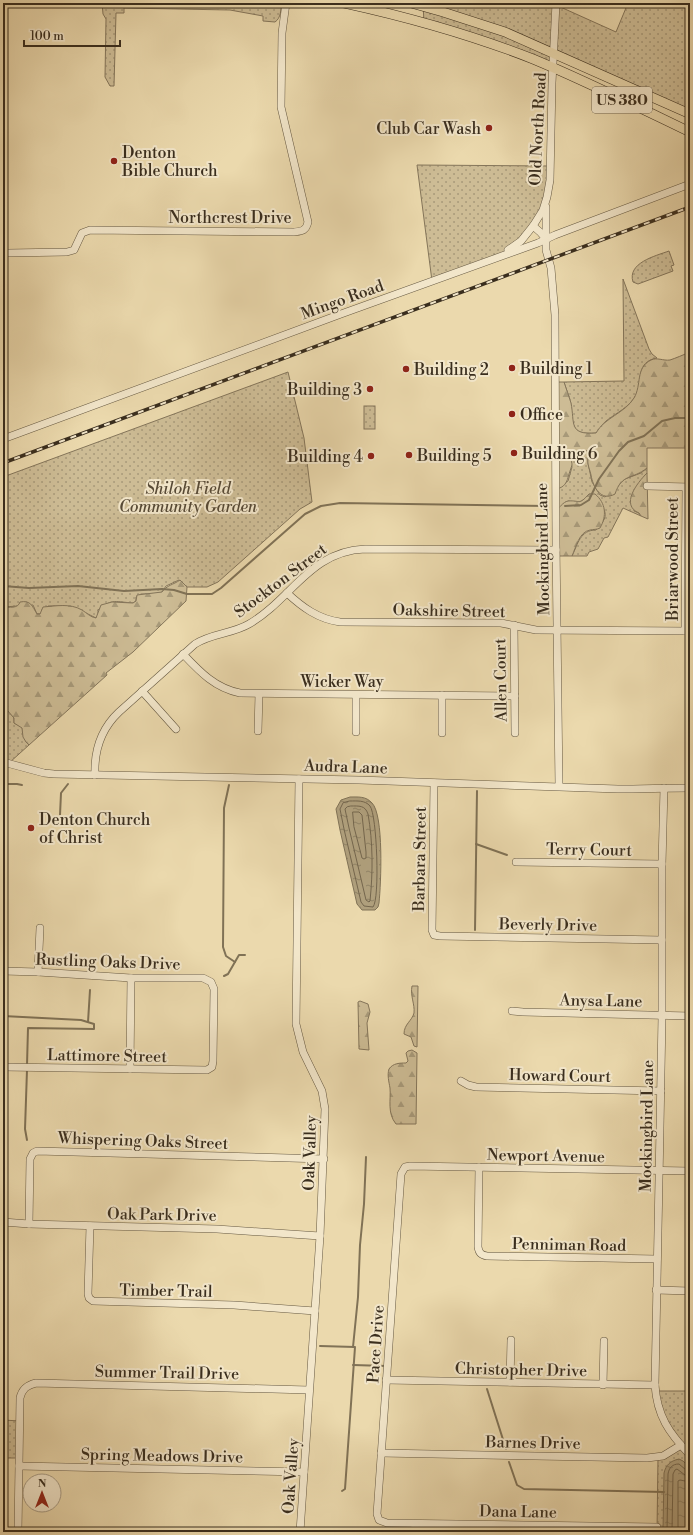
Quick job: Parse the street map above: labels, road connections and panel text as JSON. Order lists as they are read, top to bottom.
{
  "streets": {
    "main road": ["US 380"],
    "street": [
      "Old North Road",
      "Northcrest Drive",
      "Mingo Road",
      "Mockingbird Lane",
      "Briarwood Street",
      "Stockton Street",
      "Oakshire Street",
      "Allen Court",
      "Wicker Way",
      "Audra Lane",
      "Terry Court",
      "Barbara Street",
      "Beverly Drive",
      "Rustling Oaks Drive",
      "Anysa Lane",
      "Lattimore Street",
      "Howard Court",
      "Whispering Oaks Street",
      "Oak Valley",
      "Newport Avenue",
      "Oak Park Drive",
      "Penniman Road",
      "Timber Trail",
      "Pace Drive",
      "Christopher Drive",
      "Summer Trail Drive",
      "Barnes Drive",
      "Spring Meadows Drive",
      "Dana Lane"
    ]
  },
  "crossings": [
    ["US 380", "Old North Road"],
    ["Old North Road", "Mingo Road"],
    ["Old North Road", "Mockingbird Lane"],
    ["Mingo Road", "Mockingbird Lane"],
    ["Mockingbird Lane", "Stockton Street"],
    ["Mockingbird Lane", "Oakshire Street"],
    ["Mockingbird Lane", "Audra Lane"],
    ["Mockingbird Lane", "Terry Court"],
    ["Mockingbird Lane", "Beverly Drive"],
    ["Mockingbird Lane", "Anysa Lane"],
    ["Mockingbird Lane", "Howard Court"],
    ["Mockingbird Lane", "Newport Avenue"],
    ["Mockingbird Lane", "Penniman Road"],
    ["Mockingbird Lane", "Christopher Drive"],
    ["Mockingbird Lane", "Barnes Drive"],
    ["Briarwood Street", "Oakshire Street"],
    ["Stockton Street", "Oakshire Street"],
    ["Stockton Street", "Wicker Way"],
    ["Stockton Street", "Audra Lane"],
    ["Oakshire Street", "Allen Court"],
    ["Allen Court", "Wicker Way"],
    ["Audra Lane", "Barbara Street"],
    ["Audra Lane", "Oak Valley"],
    ["Barbara Street", "Beverly Drive"],
    ["Rustling Oaks Drive", "Lattimore Street"],
    ["Whispering Oaks Street", "Oak Valley"],
    ["Whispering Oaks Street", "Oak Park Drive"],
    ["Oak Valley", "Oak Park Drive"],
    ["Oak Valley", "Timber Trail"],
    ["Oak Valley", "Summer Trail Drive"],
    ["Oak Valley", "Spring Meadows Drive"],
    ["Newport Avenue", "Penniman Road"],
    ["Newport Avenue", "Pace Drive"],
    ["Oak Park Drive", "Timber Trail"],
    ["Pace Drive", "Christopher Drive"],
    ["Pace Drive", "Barnes Drive"],
    ["Pace Drive", "Dana Lane"],
    ["Summer Trail Drive", "Spring Meadows Drive"]
  ],
  "parks": ["Shiloh Field Community Garden"],
  "places": [
    "Club Car Wash",
    "Denton Bible Church",
    "Building 1",
    "Building 2",
    "Building 3",
    "Office",
    "Building 6",
    "Building 5",
    "Building 4",
    "Denton Church of Christ"
  ],
  "scale_bar": "100 m",
  "north": "top"
}
